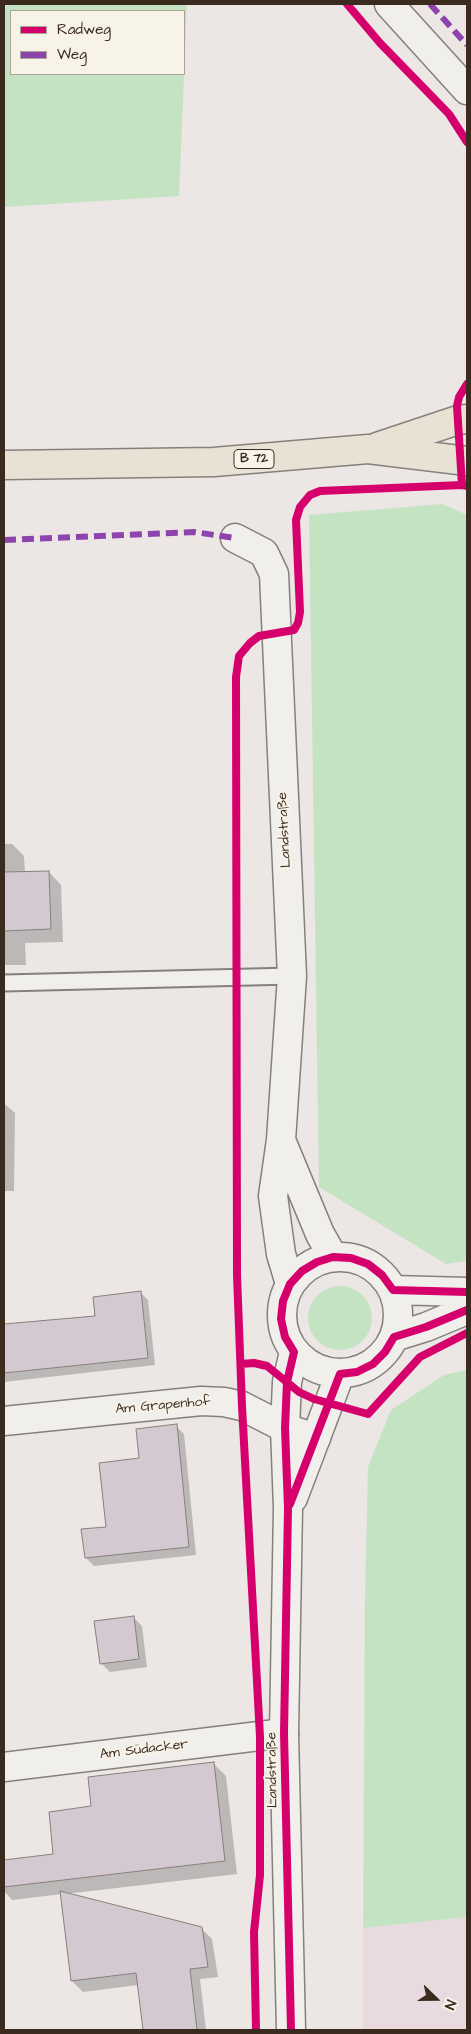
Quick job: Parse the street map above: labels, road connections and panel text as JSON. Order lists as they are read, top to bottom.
{
  "streets": {
    "main road": ["B 72"],
    "street": ["Landstraße", "Am Grapenhof", "Am Südacker"]
  },
  "crossings": [
    ["Landstraße", "Am Grapenhof"],
    ["Landstraße", "Am Südacker"]
  ],
  "legend": ["Radweg", "Weg"],
  "north": "right"
}
